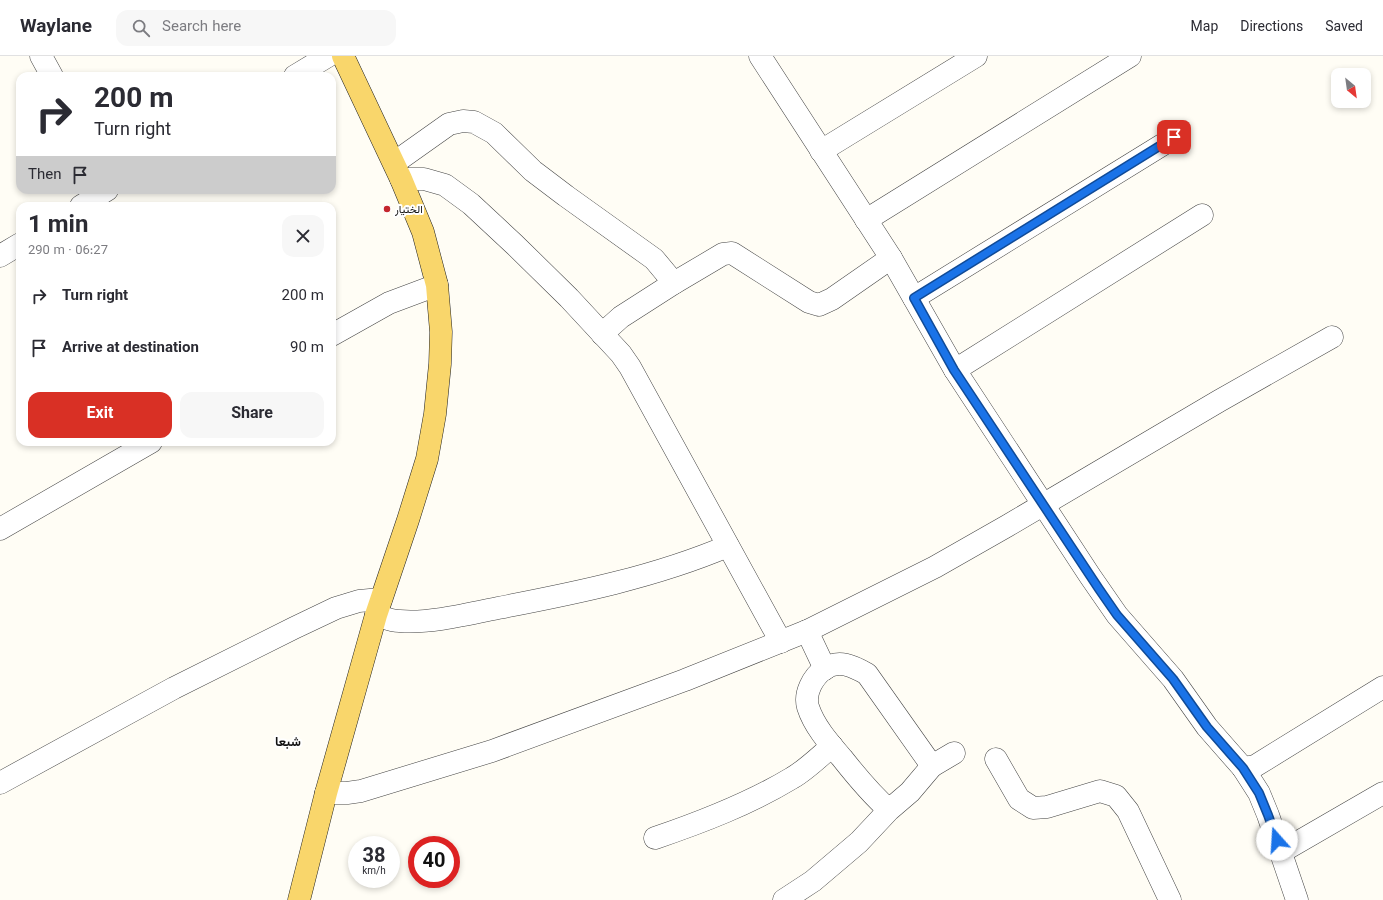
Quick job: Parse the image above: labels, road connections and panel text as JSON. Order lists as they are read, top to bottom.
{
  "districts": ["شبعا"],
  "places": ["الختيار"],
  "north": "bottom right",
  "page": {
    "header": "Waylane",
    "search": "Search here",
    "nav": ["Map", "Directions", "Saved"],
    "turn": ["200 m", "Turn right"],
    "then": "Then",
    "heading": ["1 min", "290 m · 06:27"],
    "list": [
      {
        "name": "Turn right",
        "value": "200 m"
      },
      {
        "name": "Arrive at destination",
        "value": "90 m"
      }
    ],
    "buttons": ["Exit", "Share"],
    "speed": "38 km/h",
    "limit": "40"
  }
}
